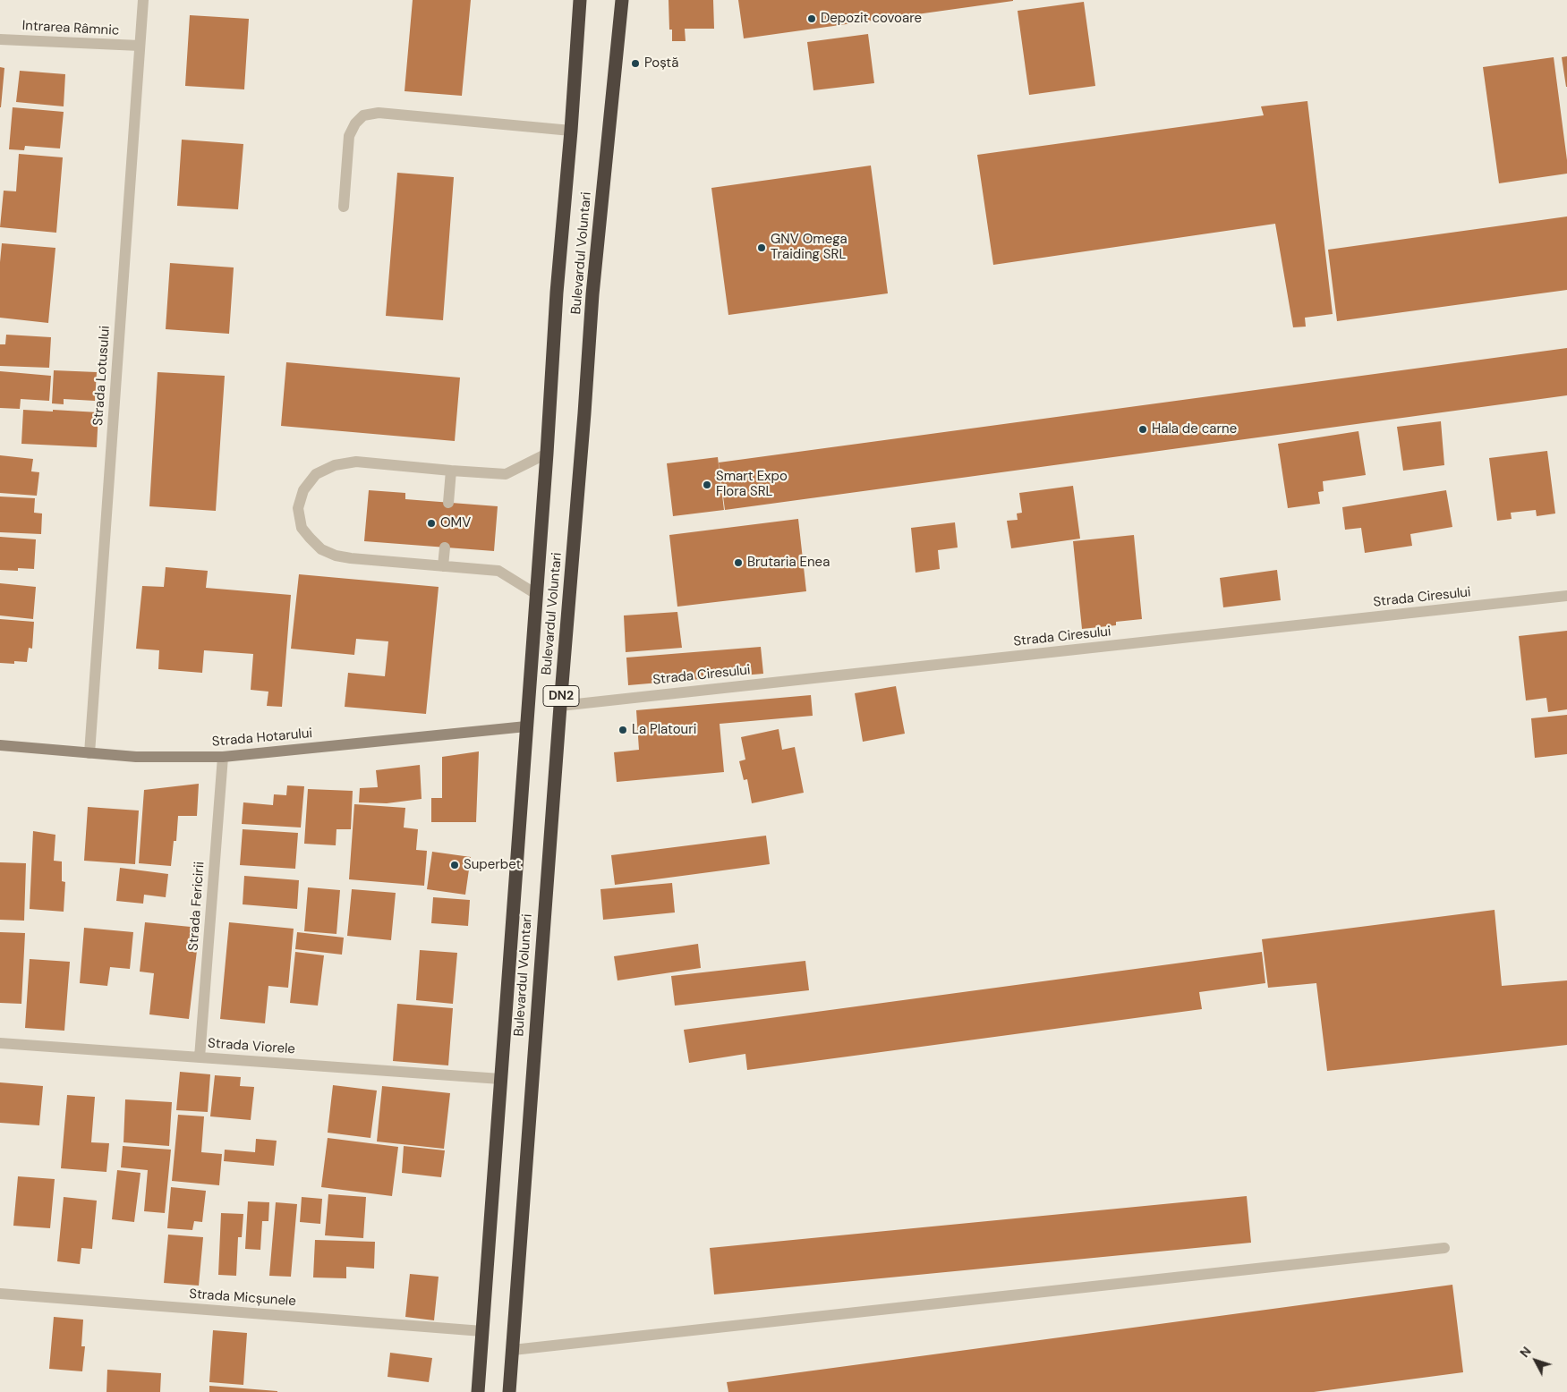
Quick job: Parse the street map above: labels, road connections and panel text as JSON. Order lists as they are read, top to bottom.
{
  "streets": {
    "highway": ["Bulevardul Voluntari", "DN2"],
    "street": [
      "Intrarea Râmnic",
      "Strada Lotusului",
      "Strada Ciresului",
      "Strada Hotarului",
      "Strada Fericirii",
      "Strada Viorele",
      "Strada Micșunele"
    ]
  },
  "crossings": [
    ["Intrarea Râmnic", "Strada Lotusului"],
    ["Bulevardul Voluntari", "Strada Ciresului"],
    ["Bulevardul Voluntari", "Strada Hotarului"],
    ["Bulevardul Voluntari", "Strada Viorele"],
    ["Bulevardul Voluntari", "Strada Micșunele"],
    ["Strada Lotusului", "Strada Hotarului"],
    ["Strada Hotarului", "Strada Fericirii"],
    ["Strada Fericirii", "Strada Viorele"]
  ],
  "places": [
    "Depozit covoare",
    "Poștă",
    "GNV Omega Traiding SRL",
    "Hala de carne",
    "Smart Expo Flora SRL",
    "OMV",
    "Brutaria Enea",
    "La Platouri",
    "Superbet"
  ],
  "north": "top left"
}
